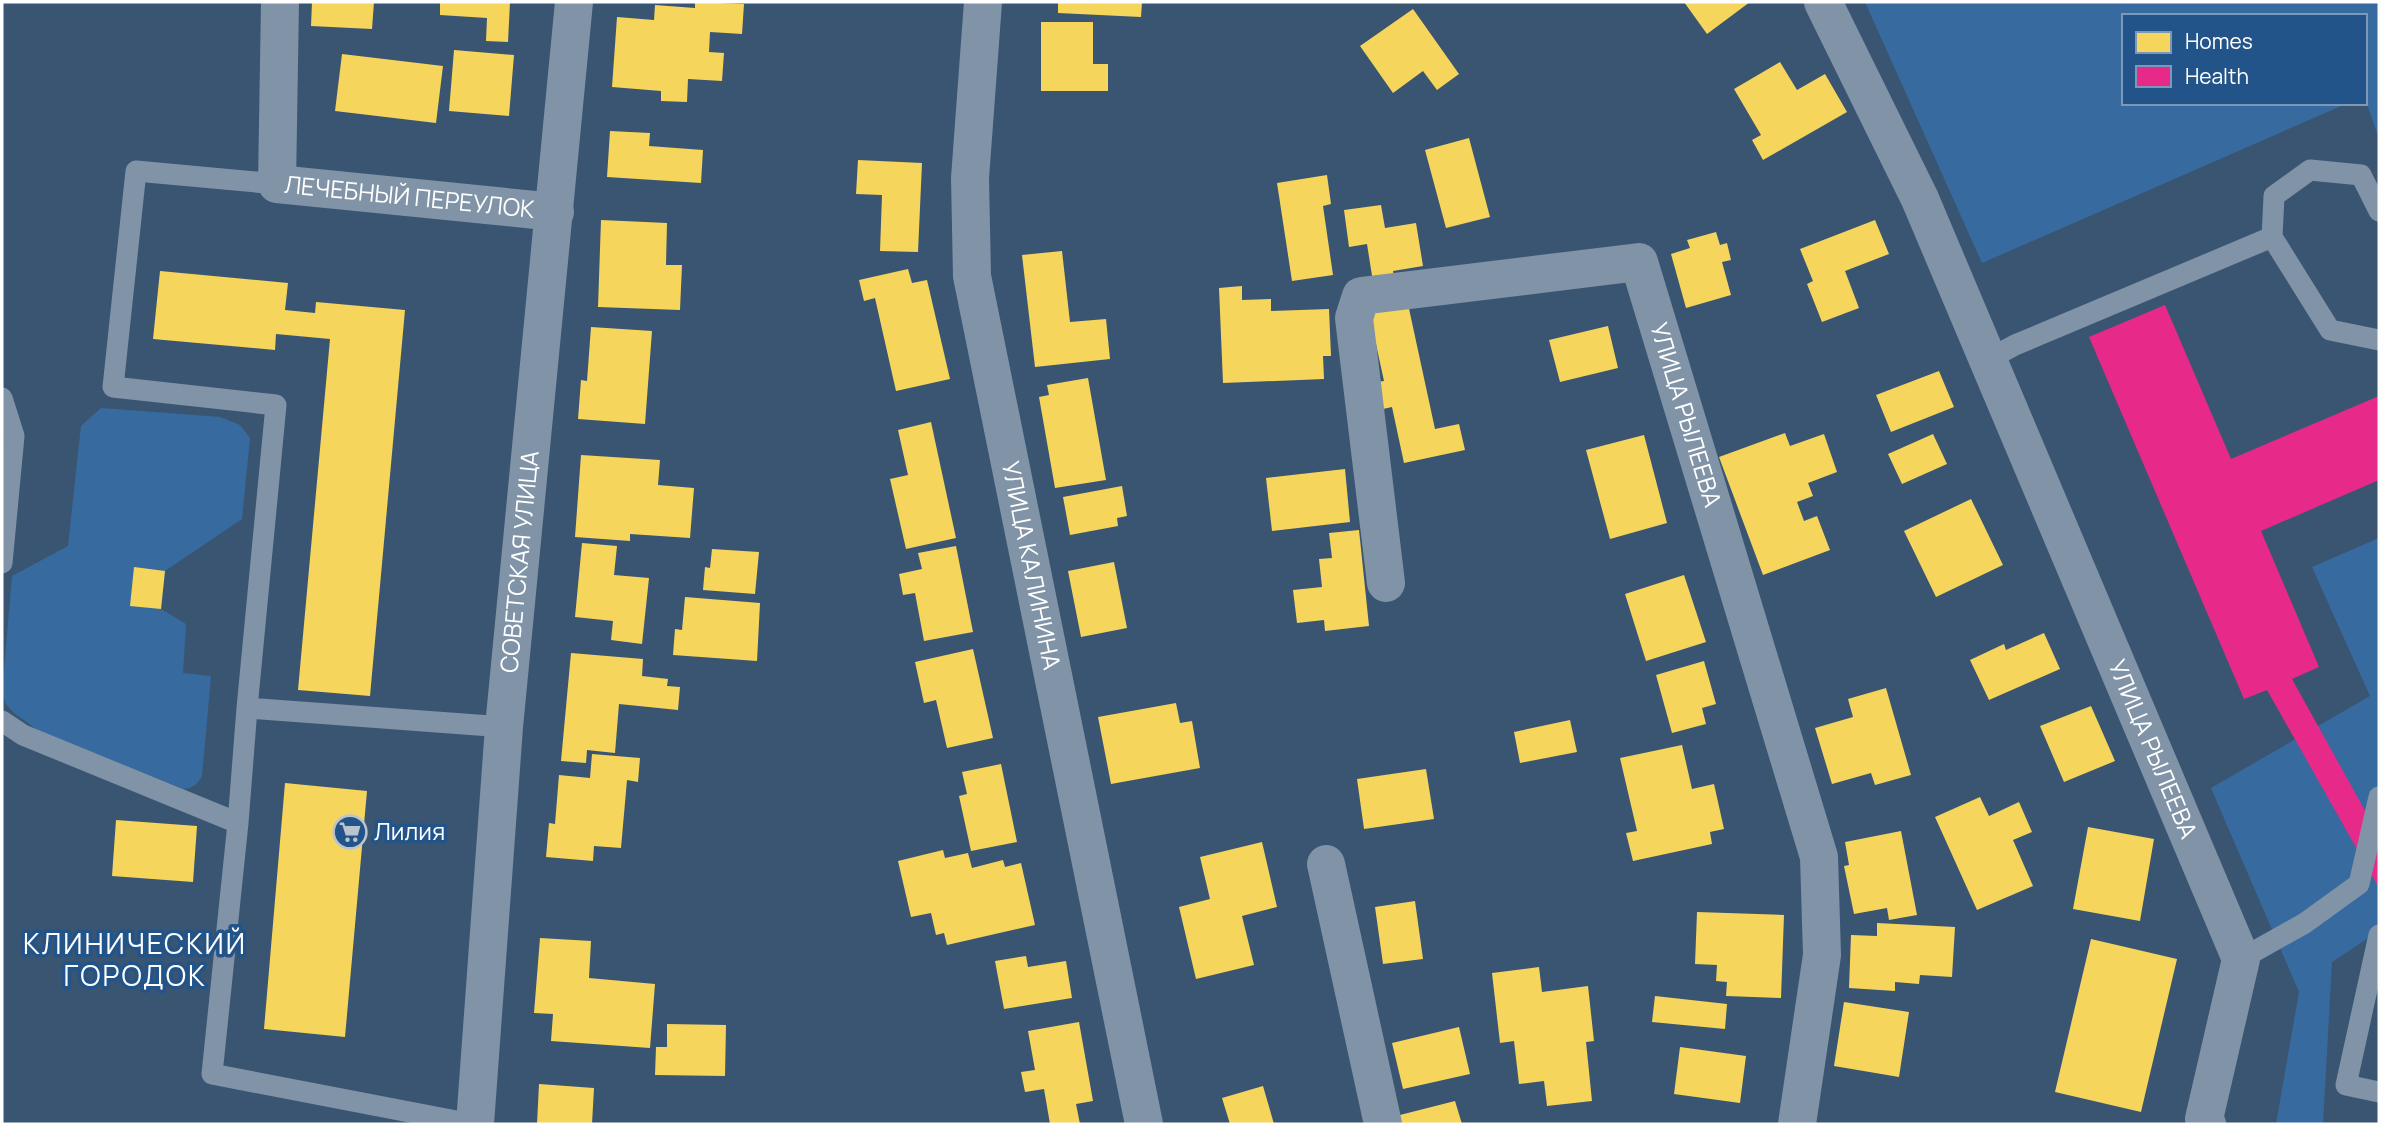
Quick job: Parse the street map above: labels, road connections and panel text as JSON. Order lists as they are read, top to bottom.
{
  "streets": {
    "street": [
      "ЛЕЧЕБНЫЙ ПЕРЕУЛОК",
      "УЛИЦА РЫЛЕЕВА",
      "СОВЕТСКАЯ УЛИЦА",
      "УЛИЦА КАЛИНИНА"
    ]
  },
  "crossings": [
    ["ЛЕЧЕБНЫЙ ПЕРЕУЛОК", "СОВЕТСКАЯ УЛИЦА"]
  ],
  "districts": ["КЛИНИЧЕСКИЙ ГОРОДОК"],
  "places": {
    "supermarket": ["Лилия"]
  },
  "legend": ["Homes", "Health"]
}
